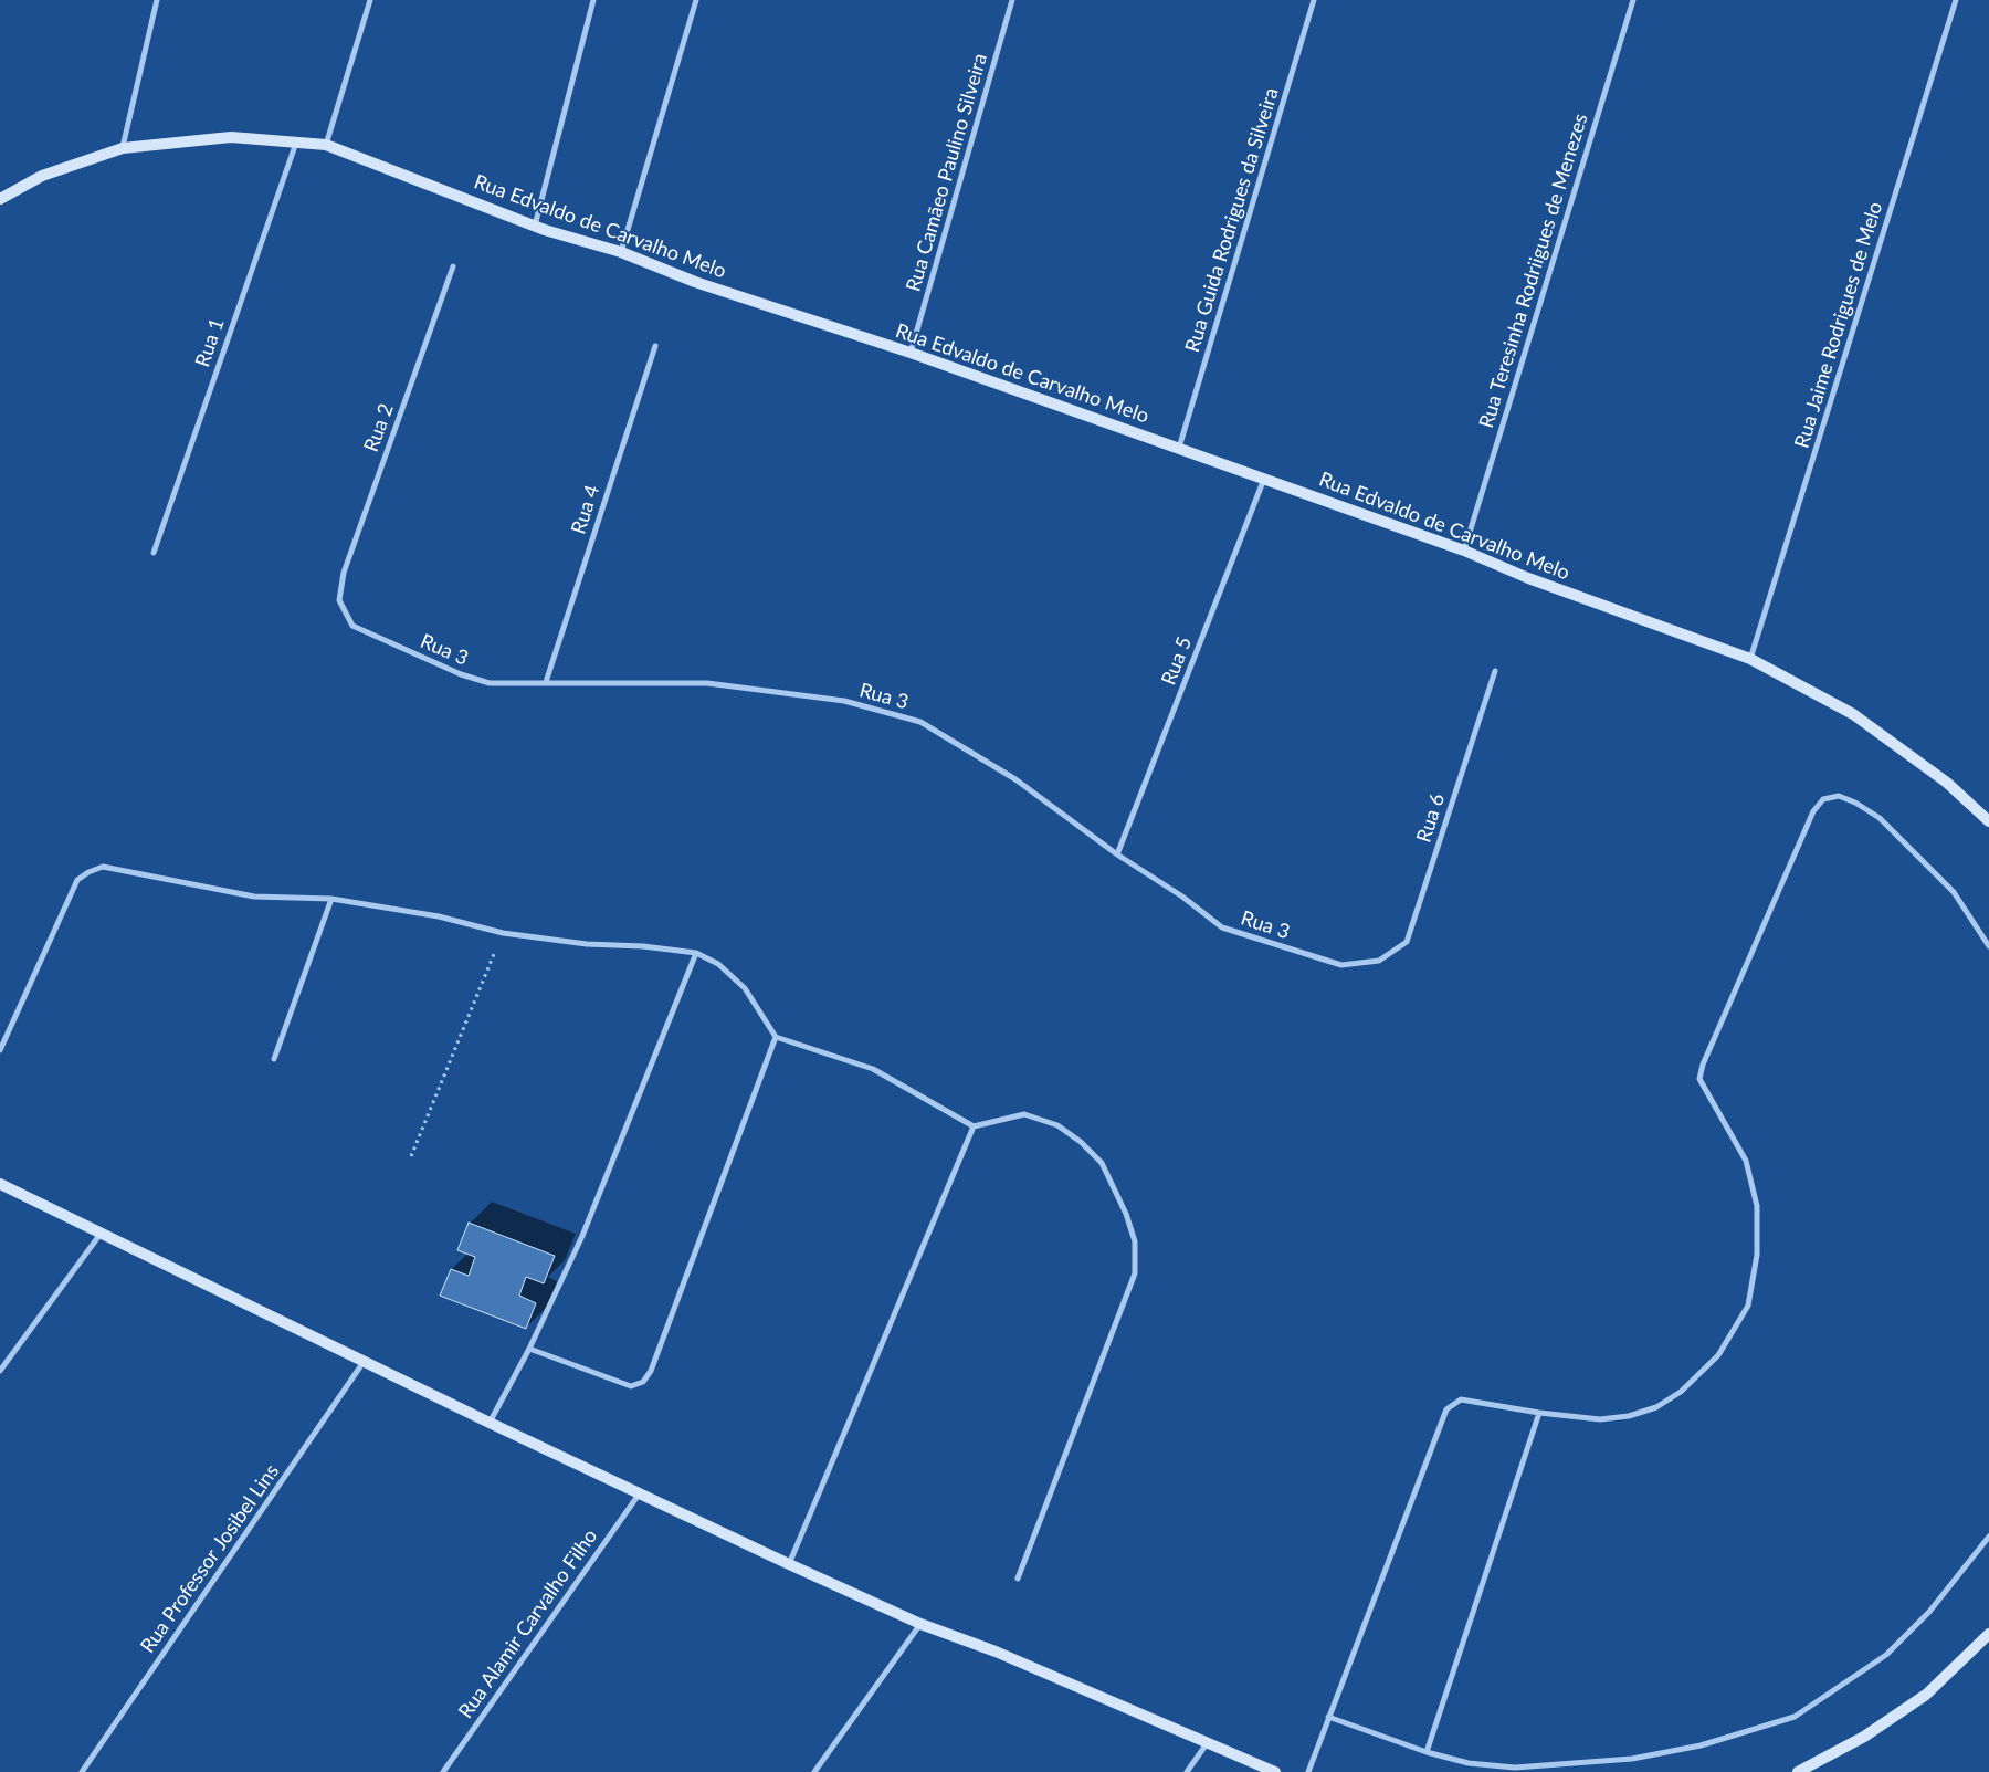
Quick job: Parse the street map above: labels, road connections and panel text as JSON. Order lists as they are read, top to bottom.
{
  "streets": {
    "street": [
      "Rua Camãeo Paulino Silveira",
      "Rua Guida Rodrigues da Silveira",
      "Rua Edvaldo de Carvalho Melo",
      "Rua Teresinha Rodriigues de Menezes",
      "Rua Jaime Rodrigues de Melo",
      "Rua 1",
      "Rua 2",
      "Rua 4",
      "Rua 3",
      "Rua 5",
      "Rua 6",
      "Rua Professor Josibel Lins",
      "Rua Alamir Carvalho Filho"
    ]
  },
  "crossings": [
    ["Rua Camãeo Paulino Silveira", "Rua Edvaldo de Carvalho Melo"],
    ["Rua Guida Rodrigues da Silveira", "Rua Edvaldo de Carvalho Melo"],
    ["Rua Edvaldo de Carvalho Melo", "Rua Teresinha Rodriigues de Menezes"],
    ["Rua Edvaldo de Carvalho Melo", "Rua Jaime Rodrigues de Melo"],
    ["Rua Edvaldo de Carvalho Melo", "Rua 1"],
    ["Rua Edvaldo de Carvalho Melo", "Rua 5"],
    ["Rua 2", "Rua 3"],
    ["Rua 4", "Rua 3"],
    ["Rua 3", "Rua 5"],
    ["Rua 3", "Rua 6"]
  ]
}
